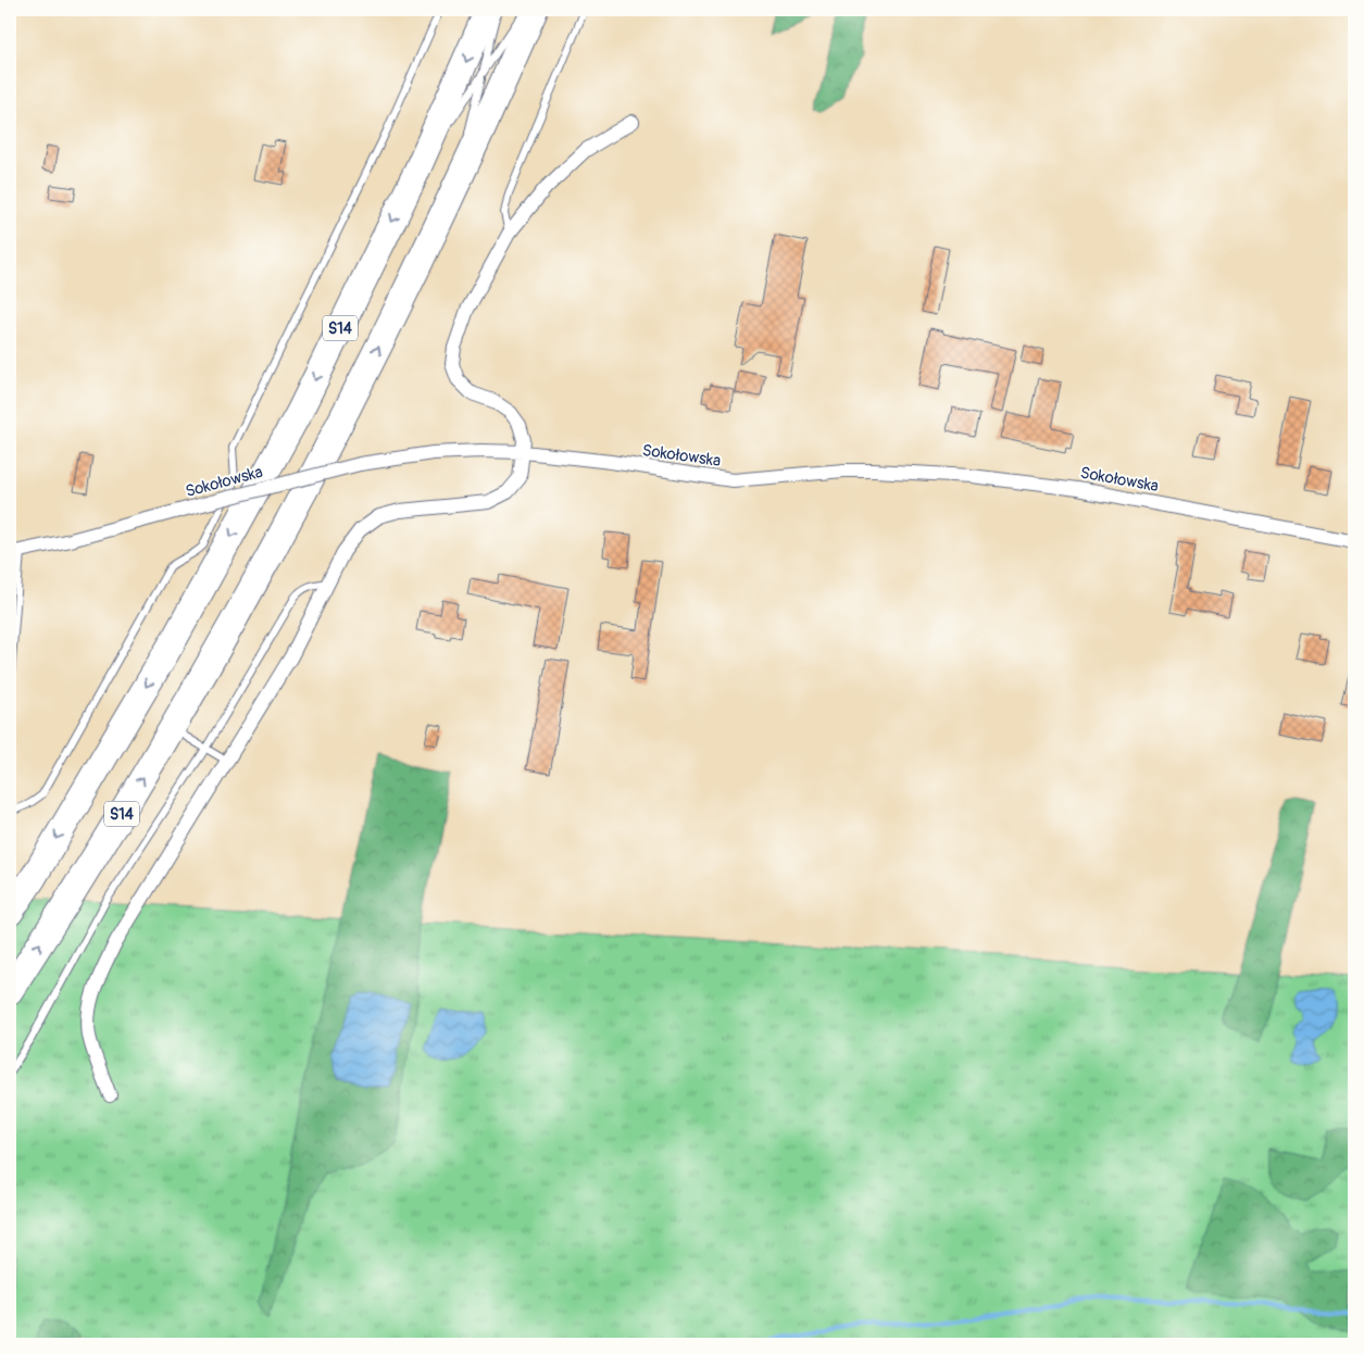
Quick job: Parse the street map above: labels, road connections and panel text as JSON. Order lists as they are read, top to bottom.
{
  "streets": {
    "highway": ["S14"],
    "street": ["Sokołowska"]
  }
}
